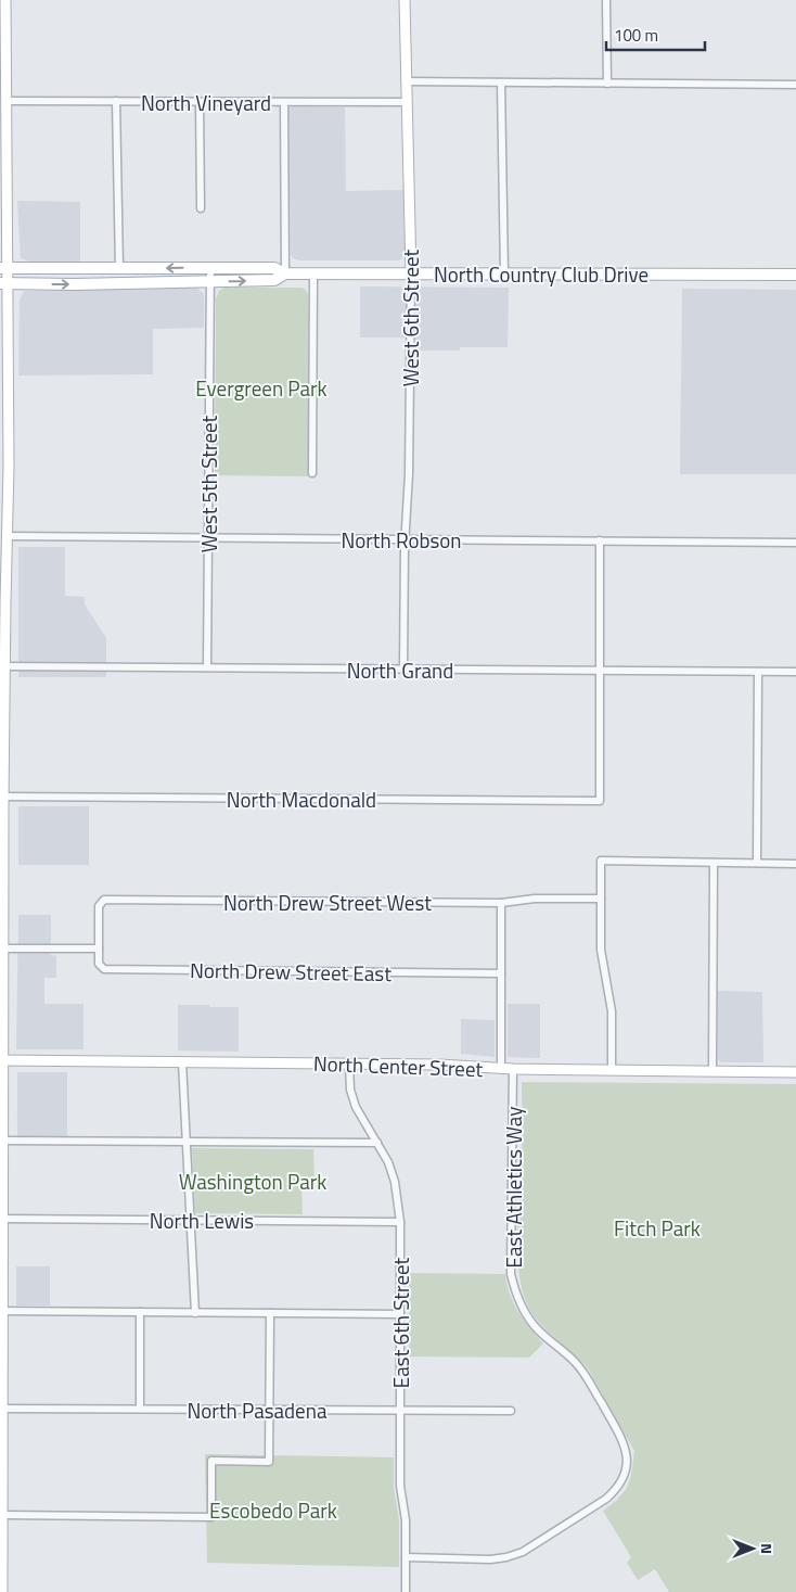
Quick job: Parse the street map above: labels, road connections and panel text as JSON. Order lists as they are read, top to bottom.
{
  "streets": {
    "main road": ["North Country Club Drive", "West 6th Street", "North Center Street"],
    "street": [
      "North Vineyard",
      "West 5th Street",
      "North Robson",
      "North Grand",
      "North Macdonald",
      "North Drew Street West",
      "North Drew Street East",
      "East Athletics Way",
      "North Lewis",
      "East 6th Street",
      "North Pasadena"
    ]
  },
  "crossings": [
    ["North Vineyard", "West 6th Street"],
    ["North Country Club Drive", "West 6th Street"],
    ["North Country Club Drive", "West 5th Street"],
    ["West 6th Street", "North Robson"],
    ["West 6th Street", "North Grand"],
    ["West 5th Street", "North Robson"],
    ["West 5th Street", "North Grand"],
    ["North Grand", "North Macdonald"],
    ["North Drew Street West", "North Drew Street East"],
    ["North Center Street", "East Athletics Way"],
    ["North Center Street", "East 6th Street"],
    ["East Athletics Way", "East 6th Street"],
    ["North Lewis", "East 6th Street"],
    ["East 6th Street", "North Pasadena"]
  ],
  "parks": [
    "Evergreen Park",
    "Washington Park",
    "Fitch Park",
    "Escobedo Park"
  ],
  "scale_bar": "100 m",
  "north": "right"
}
